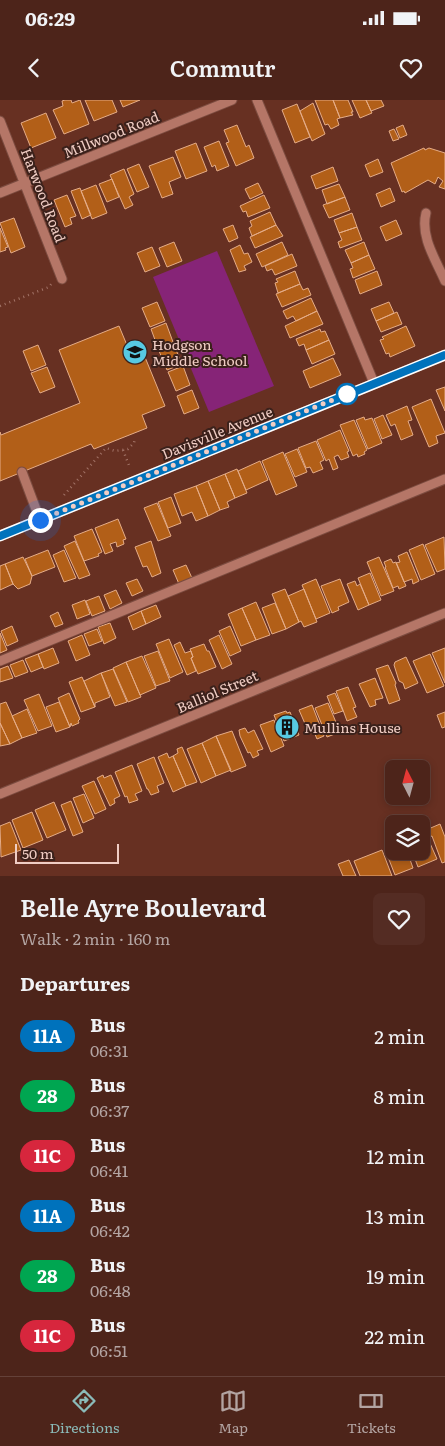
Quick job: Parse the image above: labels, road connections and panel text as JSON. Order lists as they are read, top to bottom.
{
  "streets": {
    "street": [
      "Millwood Road",
      "Harwood Road",
      "Davisville Avenue",
      "Balliol Street"
    ]
  },
  "crossings": [
    ["Millwood Road", "Harwood Road"]
  ],
  "places": {
    "school or university": ["Hodgson Middle School"],
    "building": ["Mullins House"]
  },
  "lines": ["bus line 11A"],
  "scale_bar": "50 m",
  "north": "top",
  "page": {
    "status": "06:29",
    "header": "Commutr",
    "scale": "50 m",
    "heading": [
      ["Belle Ayre Boulevard", "Walk · 2 min · 160 m"],
      "Departures"
    ],
    "list": [
      {
        "mark": "11A",
        "name": "Bus",
        "note": "06:31",
        "value": "2 min"
      },
      {
        "mark": "28",
        "name": "Bus",
        "note": "06:37",
        "value": "8 min"
      },
      {
        "mark": "11C",
        "name": "Bus",
        "note": "06:41",
        "value": "12 min"
      },
      {
        "mark": "11A",
        "name": "Bus",
        "note": "06:42",
        "value": "13 min"
      },
      {
        "mark": "28",
        "name": "Bus",
        "note": "06:48",
        "value": "19 min"
      },
      {
        "mark": "11C",
        "name": "Bus",
        "note": "06:51",
        "value": "22 min"
      }
    ],
    "tabs": ["Directions", "Map", "Tickets"]
  }
}
